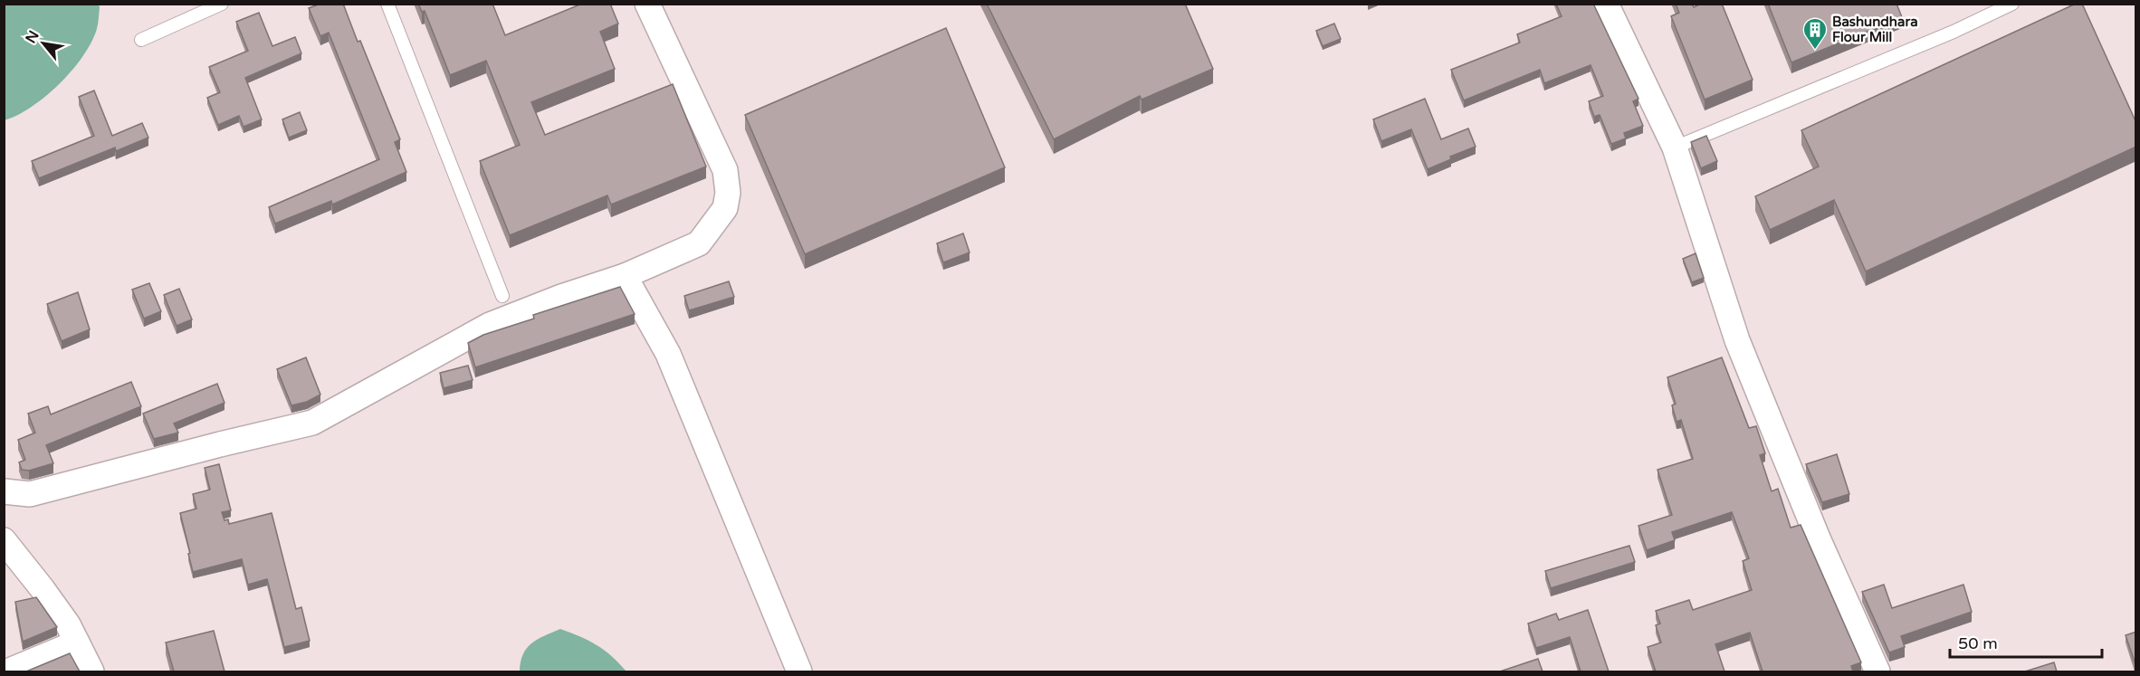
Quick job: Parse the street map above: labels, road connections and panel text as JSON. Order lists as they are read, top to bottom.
{
  "places": {
    "building": ["Bashundhara Flour Mill"]
  },
  "scale_bar": "50 m",
  "north": "top left"
}
